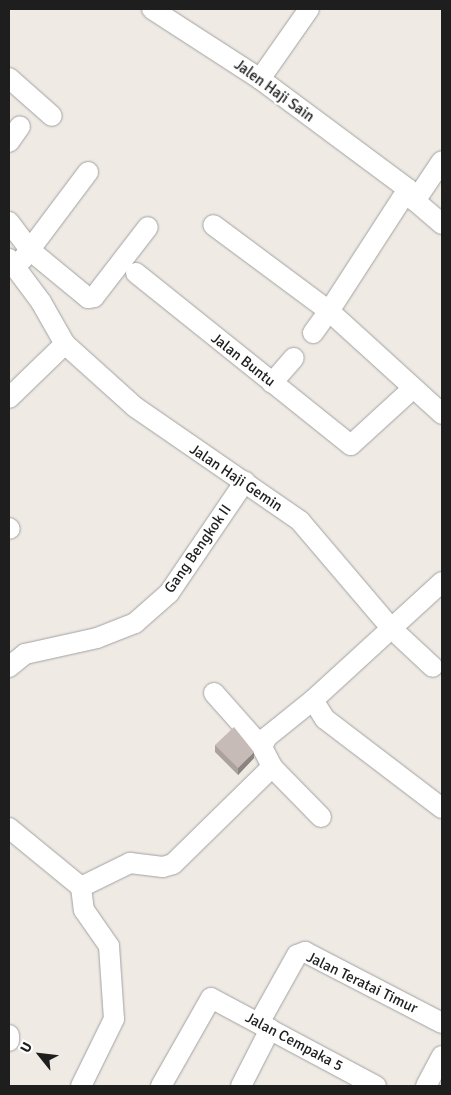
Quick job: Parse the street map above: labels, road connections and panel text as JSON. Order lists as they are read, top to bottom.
{
  "streets": {
    "street": [
      "Jalen Haji Sain",
      "Jalan Buntu",
      "Jalan Haji Gemin",
      "Gang Bengkok II",
      "Jalan Teratai Timur",
      "Jalan Cempaka 5"
    ]
  },
  "crossings": [
    ["Jalan Haji Gemin", "Gang Bengkok II"],
    ["Jalan Teratai Timur", "Jalan Cempaka 5"]
  ],
  "north": "top left"
}
